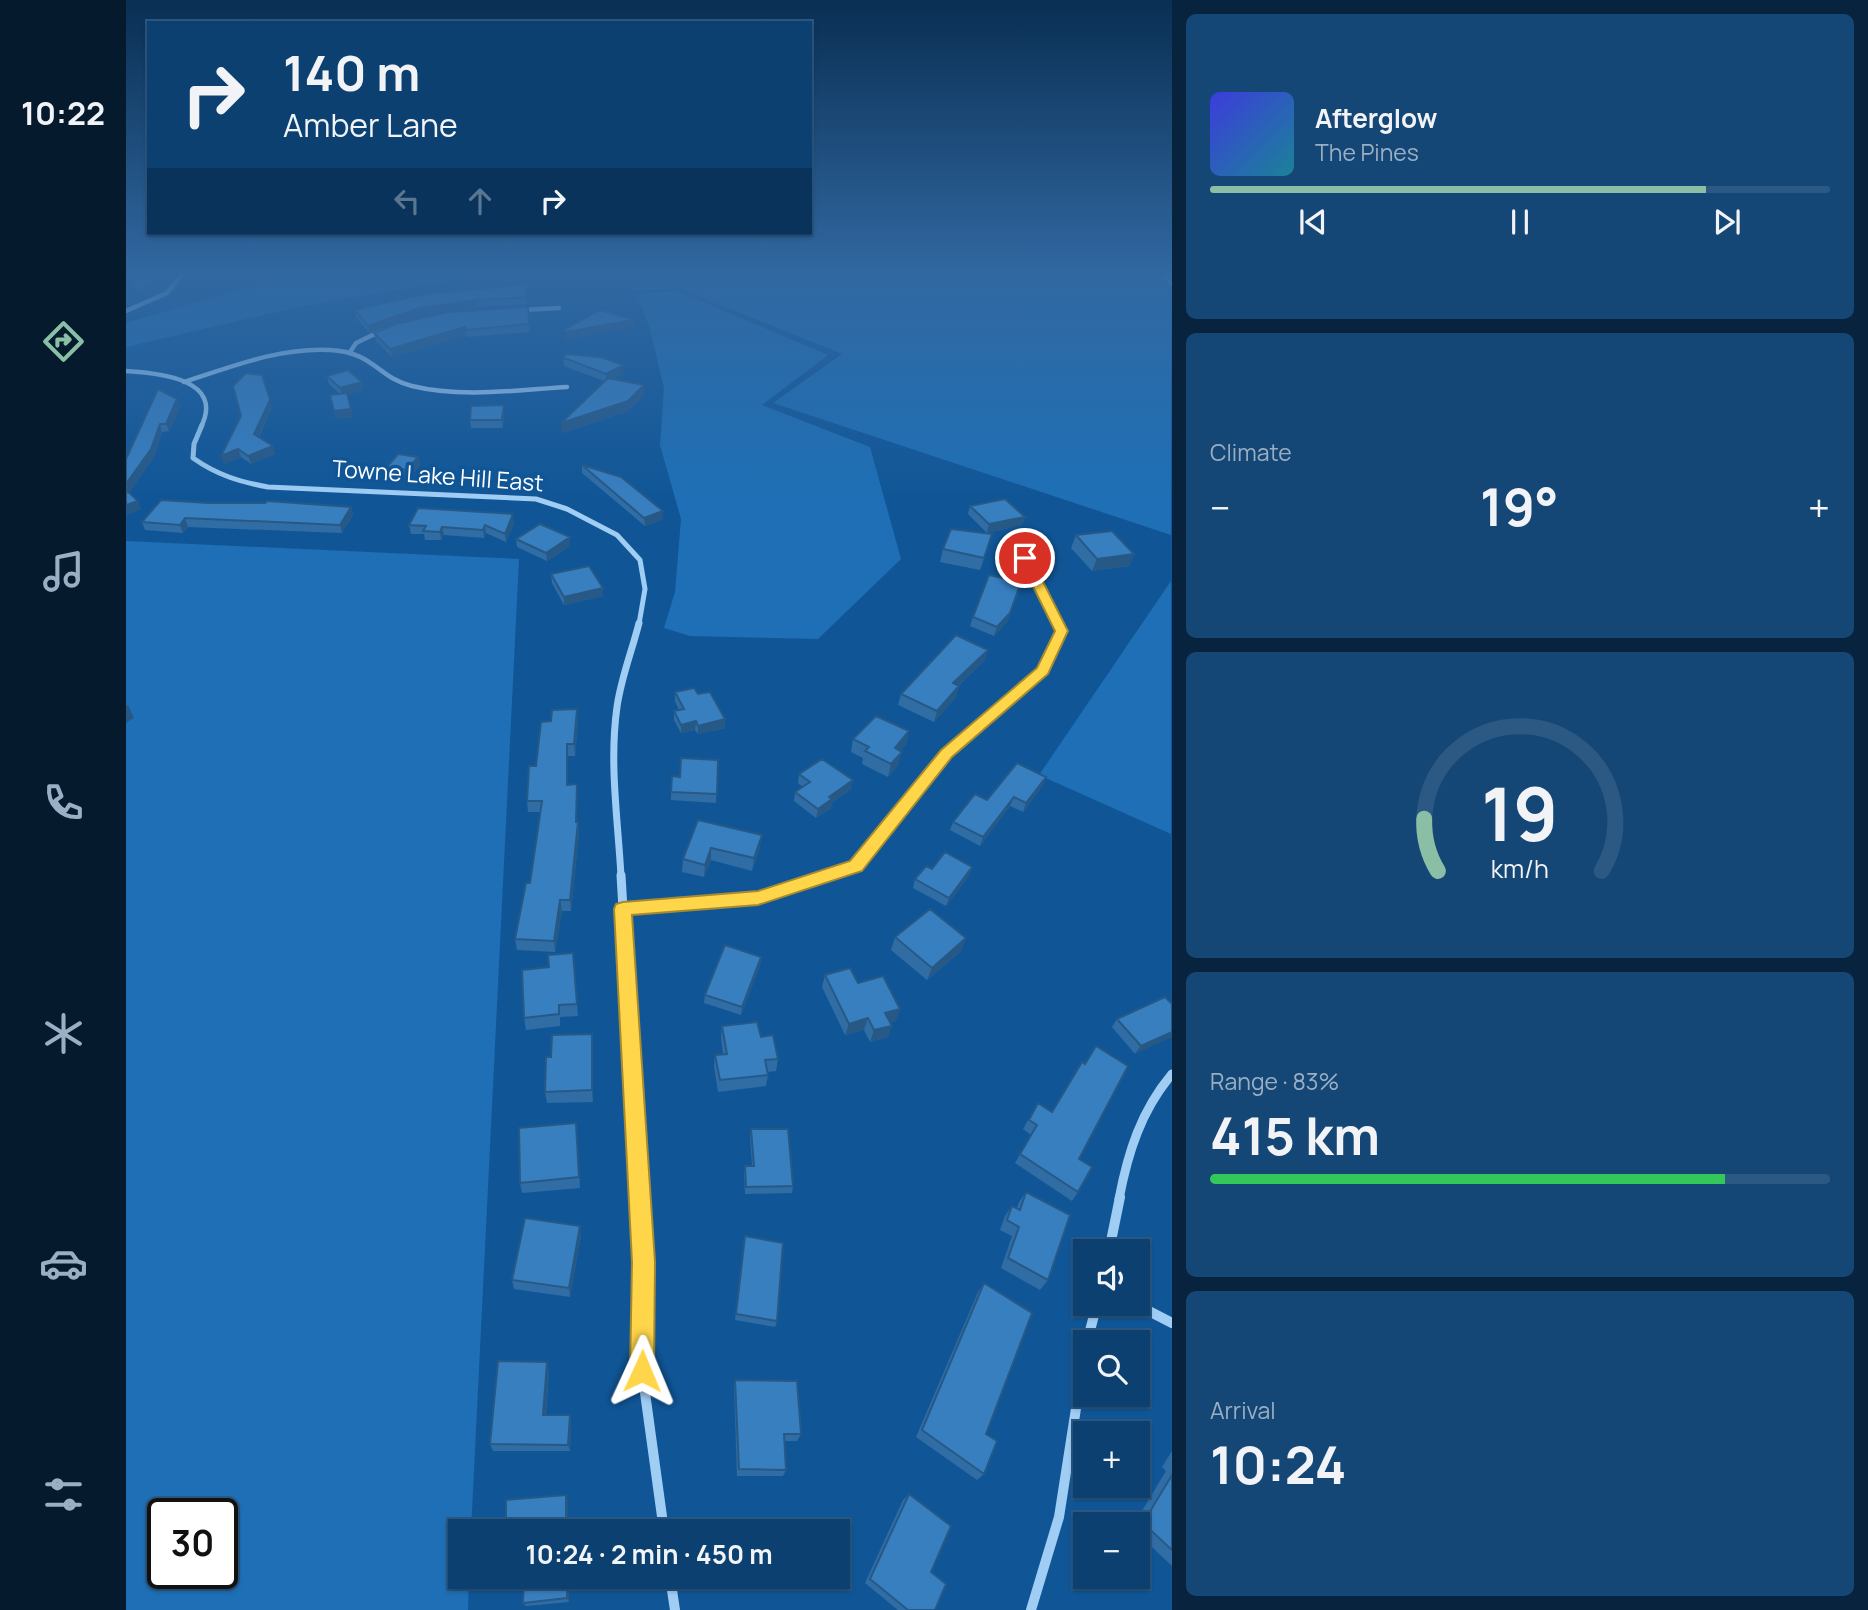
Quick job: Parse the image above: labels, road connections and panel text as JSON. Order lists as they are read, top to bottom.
{
  "streets": {
    "street": ["Towne Lake Hill East"]
  },
  "page": {
    "tabs": "10:22",
    "turn": ["140 m", "Amber Lane"],
    "song": ["Afterglow", "The Pines"],
    "tile": [
      "Climate",
      ["Range · 83%", "415 km"],
      ["Arrival", "10:24"]
    ],
    "heat": ["−", "19°", "+"],
    "map_buttons": ["+", "−"],
    "limit": "30",
    "trip": "10:24 · 2 min · 450 m",
    "gauge": ["19", "km/h"]
  }
}
